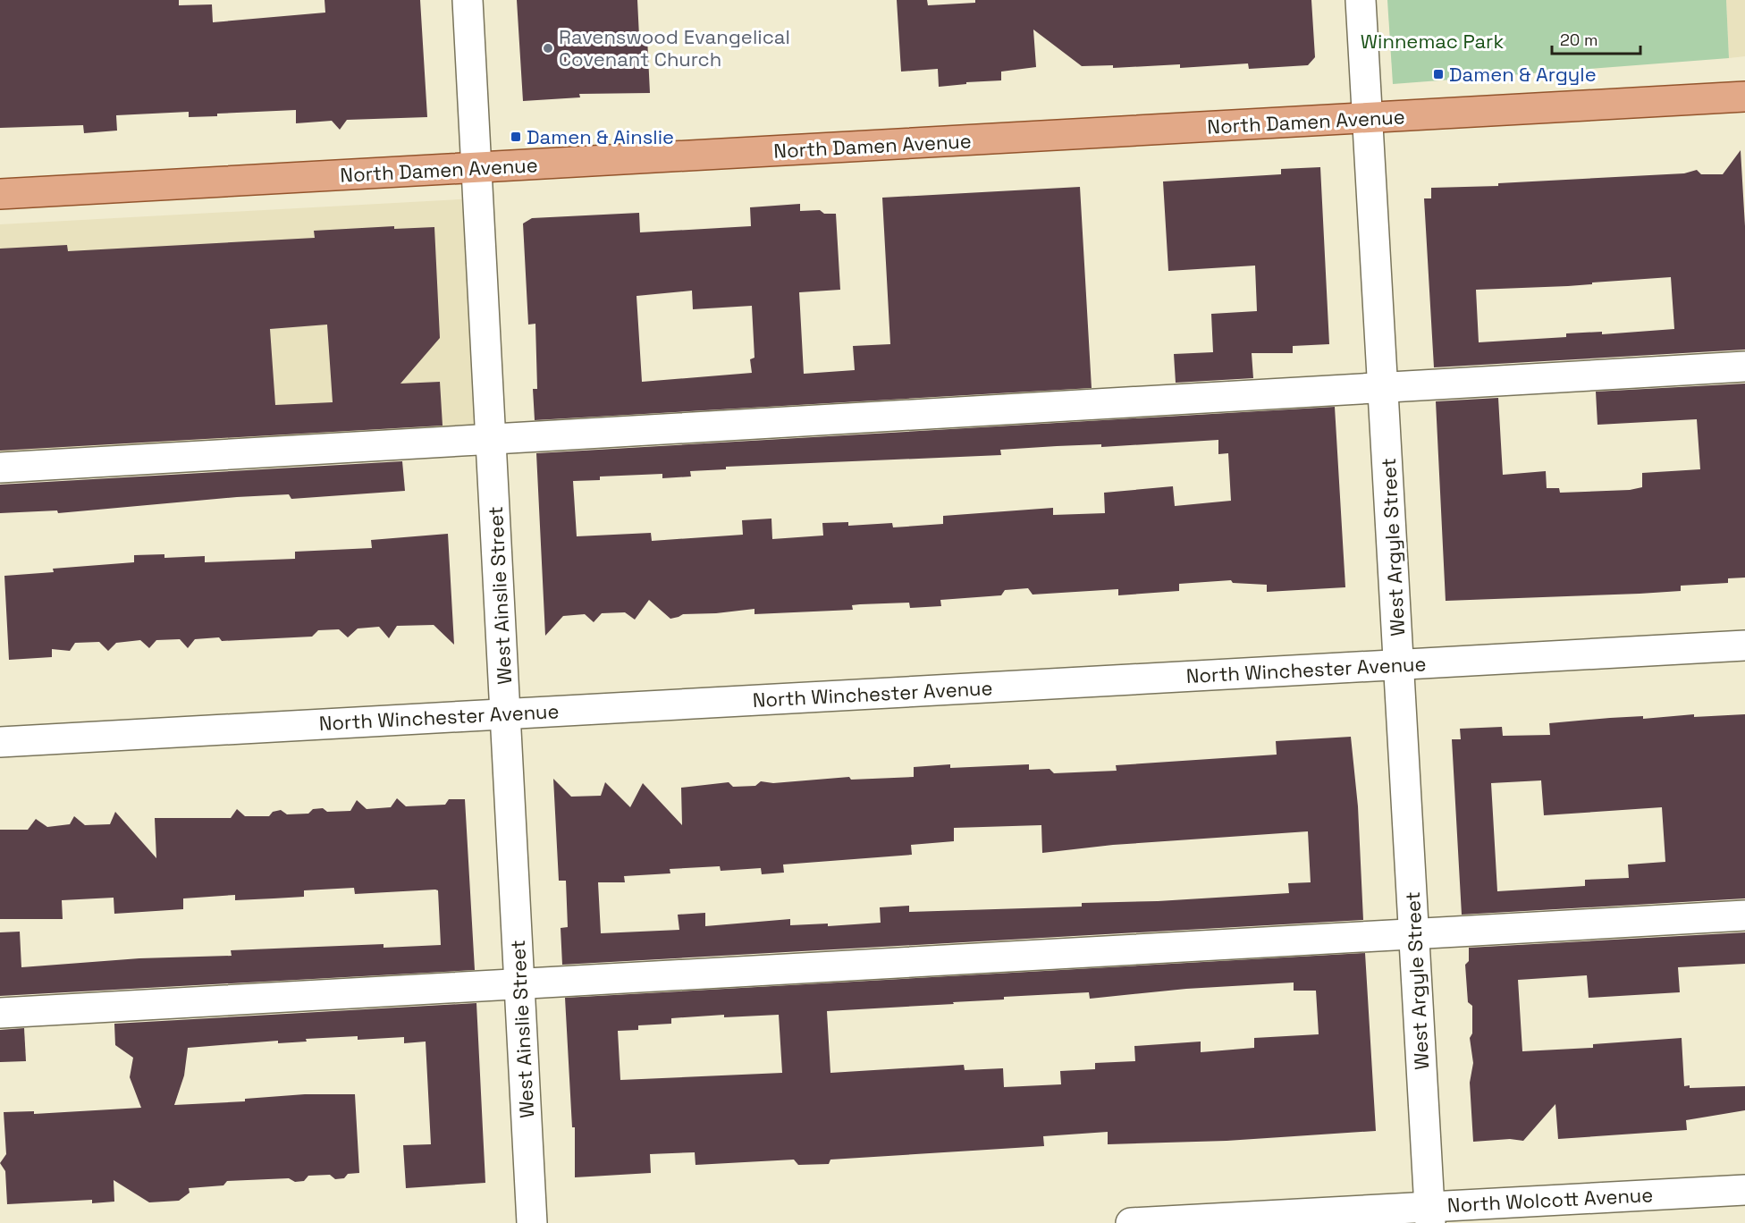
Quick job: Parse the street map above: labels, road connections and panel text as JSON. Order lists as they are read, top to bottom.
{
  "streets": {
    "main road": ["North Damen Avenue"],
    "street": [
      "West Argyle Street",
      "West Ainslie Street",
      "North Winchester Avenue",
      "North Wolcott Avenue"
    ]
  },
  "crossings": [
    ["North Damen Avenue", "West Argyle Street"],
    ["North Damen Avenue", "West Ainslie Street"],
    ["West Argyle Street", "North Winchester Avenue"],
    ["West Argyle Street", "North Wolcott Avenue"],
    ["West Ainslie Street", "North Winchester Avenue"]
  ],
  "parks": ["Winnemac Park"],
  "places": {
    "other": ["Ravenswood Evangelical Covenant Church"],
    "transit": ["Damen & Argyle", "Damen & Ainslie"]
  },
  "scale_bar": "20 m"
}
